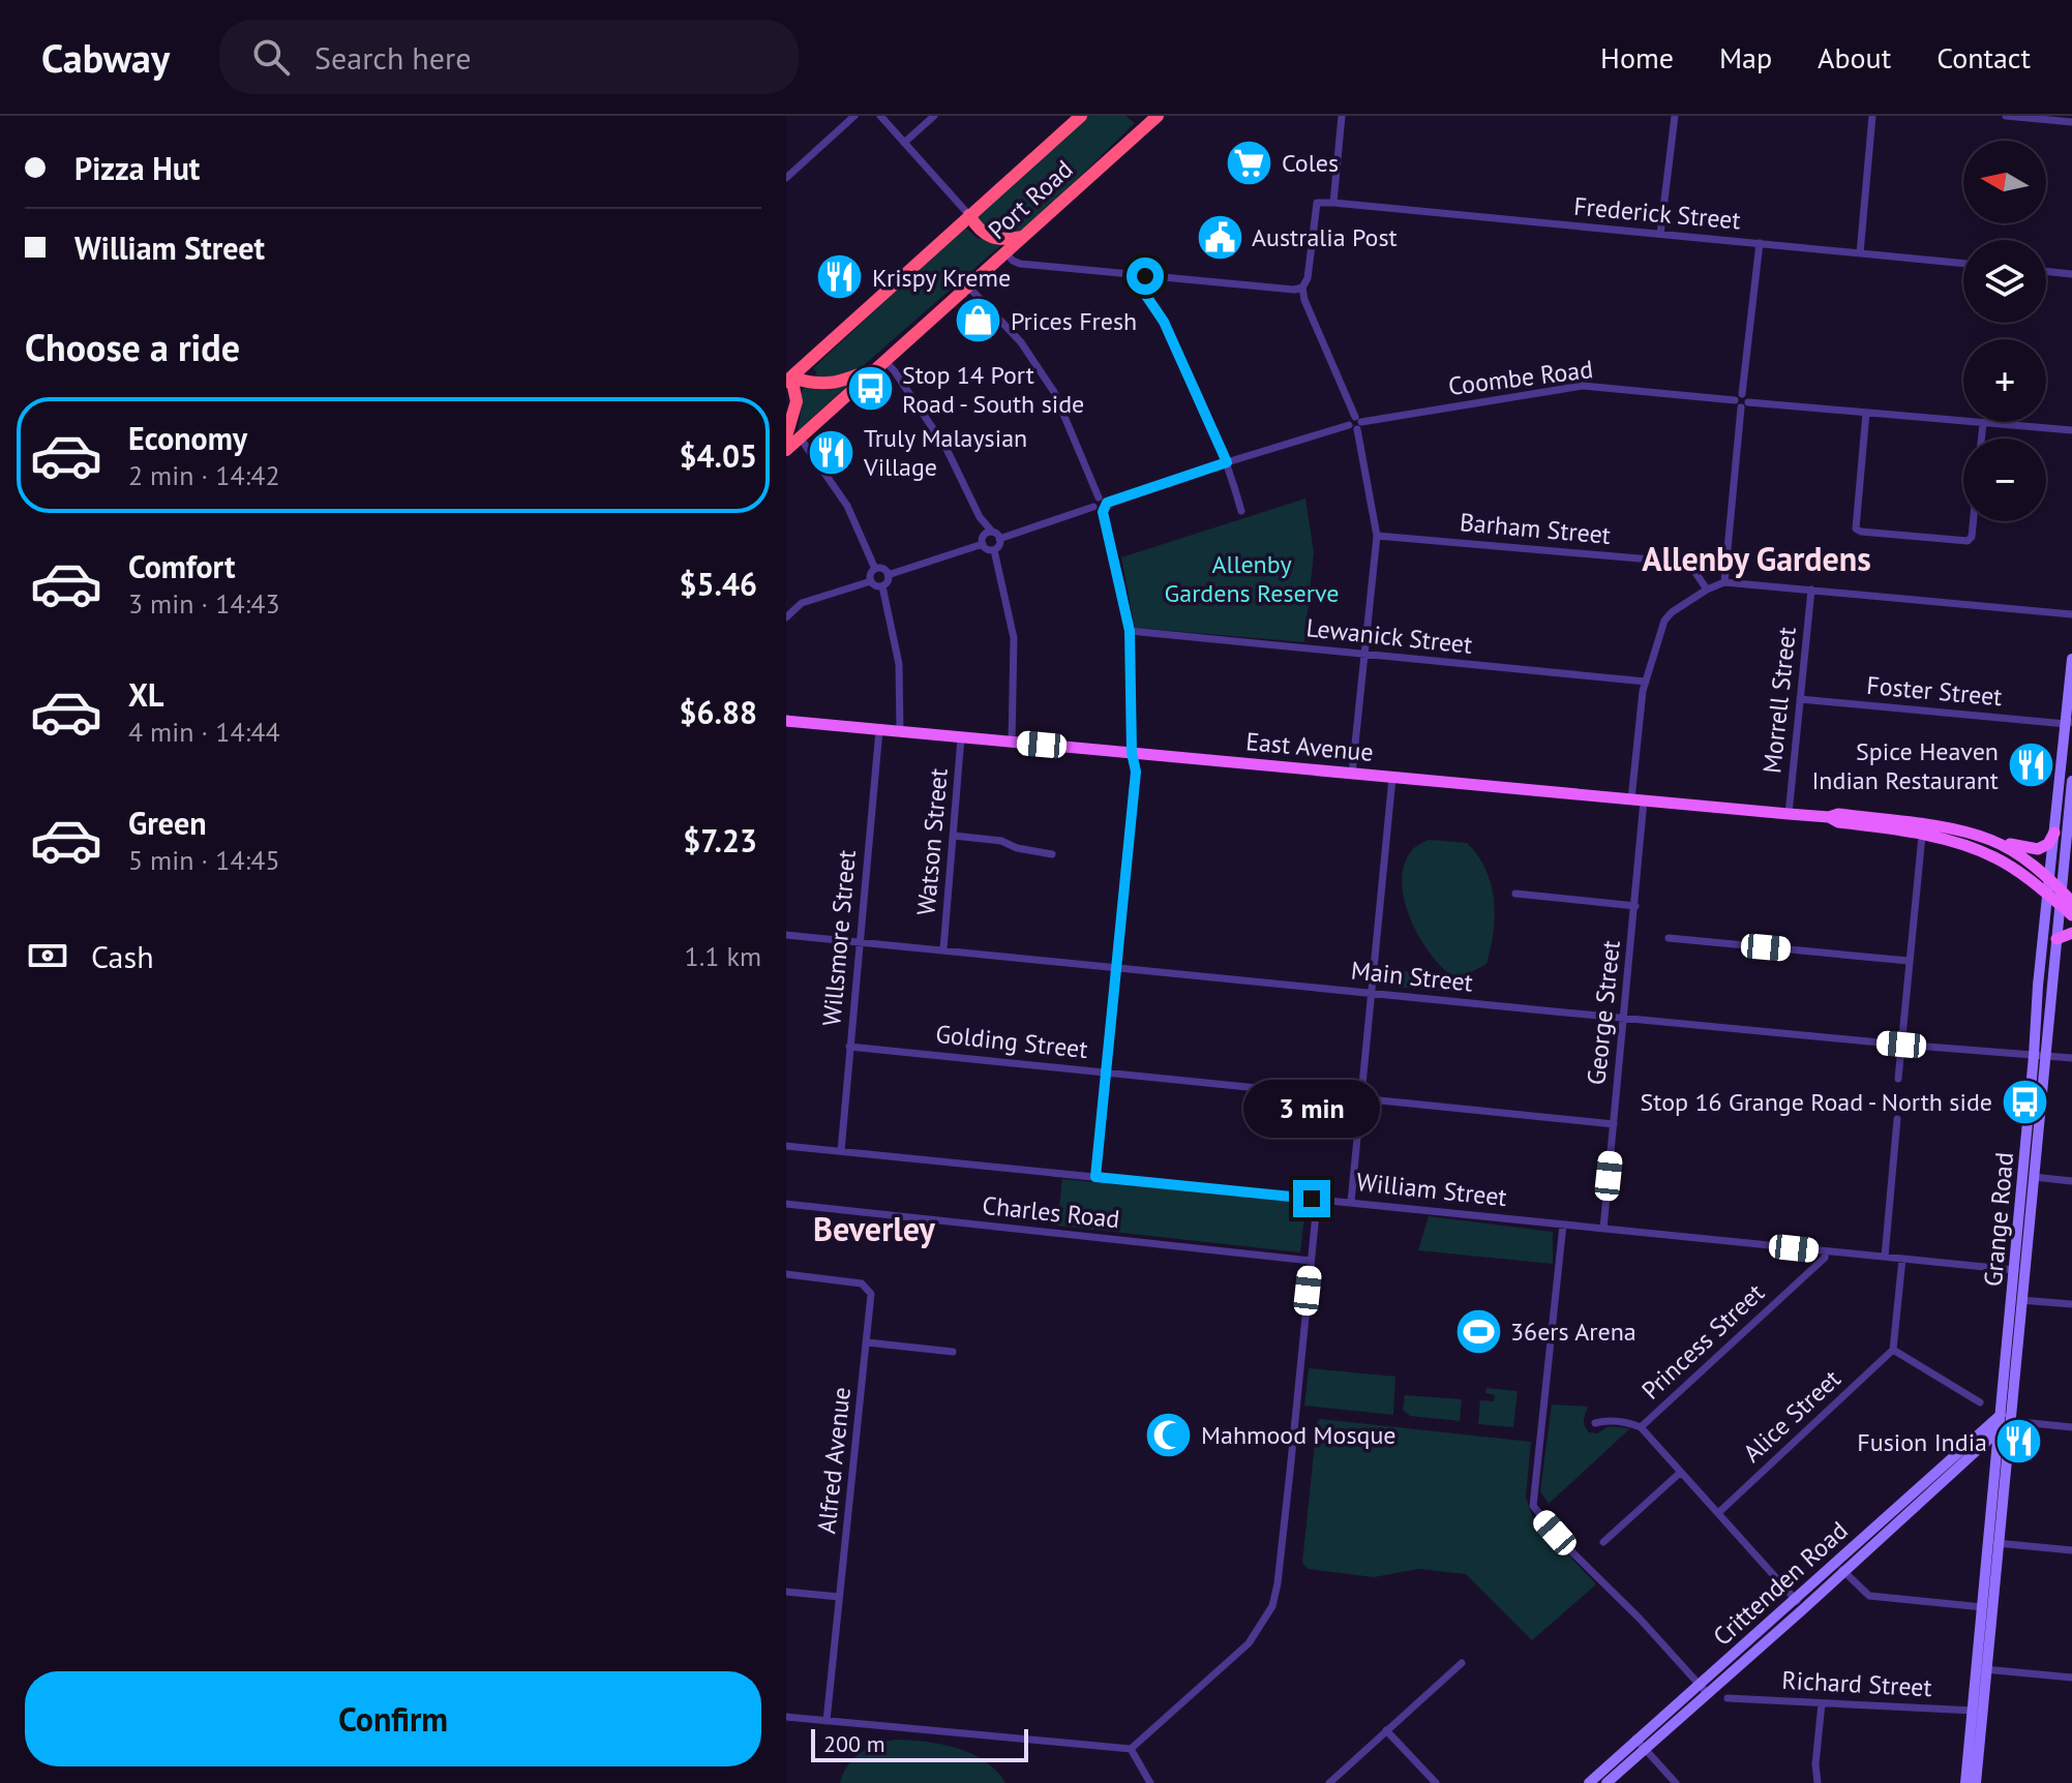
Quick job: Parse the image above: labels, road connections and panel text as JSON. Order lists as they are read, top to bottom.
{
  "streets": {
    "highway": ["Port Road"],
    "main road": ["East Avenue", "Grange Road", "Crittenden Road"],
    "street": [
      "Frederick Street",
      "Coombe Road",
      "Barham Street",
      "Lewanick Street",
      "Foster Street",
      "Morrell Street",
      "Watson Street",
      "Willsmore Street",
      "Main Street",
      "George Street",
      "Golding Street",
      "William Street",
      "Charles Road",
      "Princess Street",
      "Alice Street",
      "Alfred Avenue",
      "Richard Street"
    ]
  },
  "crossings": [
    ["Barham Street", "George Street"],
    ["Lewanick Street", "George Street"],
    ["Foster Street", "Morrell Street"],
    ["Foster Street", "Grange Road"],
    ["Morrell Street", "East Avenue"],
    ["East Avenue", "Watson Street"],
    ["East Avenue", "Willsmore Street"],
    ["East Avenue", "George Street"],
    ["East Avenue", "Grange Road"],
    ["Watson Street", "Main Street"],
    ["Willsmore Street", "Main Street"],
    ["Willsmore Street", "Golding Street"],
    ["Willsmore Street", "William Street"],
    ["Main Street", "George Street"],
    ["Main Street", "Grange Road"],
    ["George Street", "Golding Street"],
    ["George Street", "William Street"],
    ["William Street", "Grange Road"],
    ["William Street", "Princess Street"],
    ["Grange Road", "Crittenden Road"],
    ["Grange Road", "Richard Street"]
  ],
  "districts": ["Allenby Gardens", "Beverley"],
  "parks": ["Allenby Gardens Reserve"],
  "places": {
    "supermarket": ["Coles"],
    "public building": ["Australia Post"],
    "restaurant": [
      "Krispy Kreme",
      "Truly Malaysian Village",
      "Spice Heaven Indian Restaurant",
      "Fusion India"
    ],
    "shop": ["Prices Fresh"],
    "bus stop": ["Stop 14 Port Road - South side", "Stop 16 Grange Road - North side"],
    "sports": ["36ers Arena"],
    "mosque": ["Mahmood Mosque"]
  },
  "scale_bar": "200 m",
  "north": "left",
  "page": {
    "header": "Cabway",
    "search": "Search here",
    "nav": [
      "Home",
      "Map",
      "About",
      "Contact"
    ],
    "banner": ["Pizza Hut", "William Street"],
    "map_buttons": ["+", "−"],
    "heading": "Choose a ride",
    "list": [
      {
        "name": "Economy",
        "note": "2 min · 14:42",
        "value": "$4.05"
      },
      {
        "name": "Comfort",
        "note": "3 min · 14:43",
        "value": "$5.46"
      },
      {
        "name": "XL",
        "note": "4 min · 14:44",
        "value": "$6.88"
      },
      {
        "name": "Green",
        "note": "5 min · 14:45",
        "value": "$7.23"
      }
    ],
    "pay": ["Cash", "1.1 km"],
    "bubble": "3 min",
    "buttons": "Confirm",
    "scale": "200 m"
  }
}
